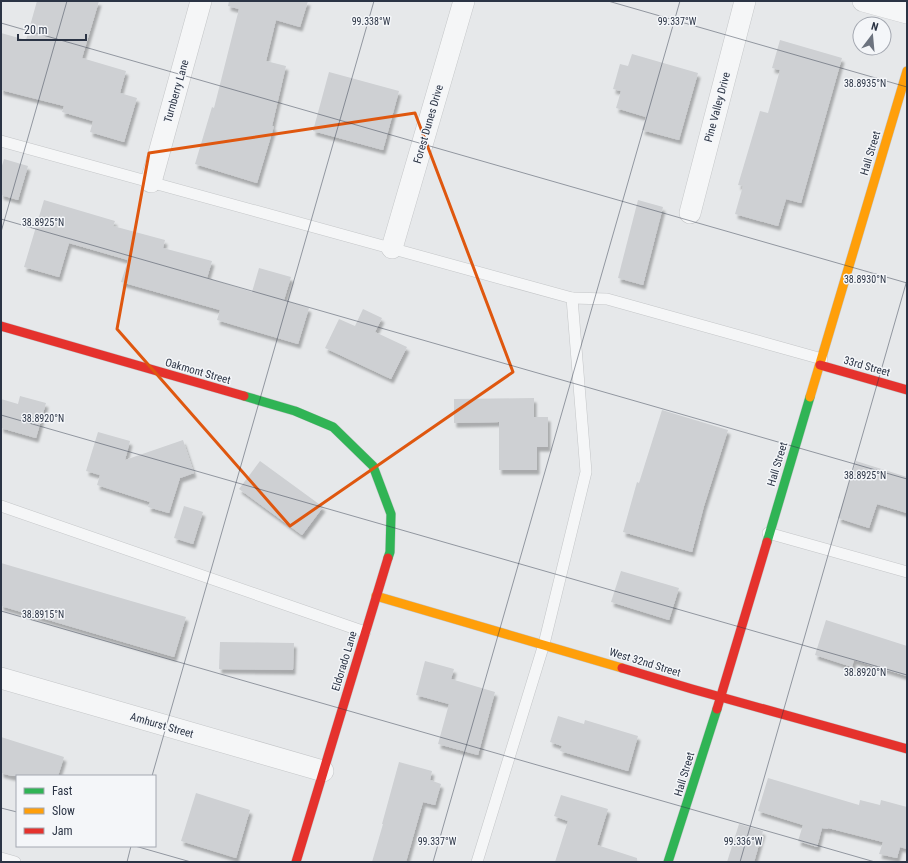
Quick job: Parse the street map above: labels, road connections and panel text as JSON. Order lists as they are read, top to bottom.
{
  "streets": {
    "street": [
      "Turnberry Lane",
      "Pine Valley Drive",
      "Forest Dunes Drive",
      "Hall Street",
      "33rd Street",
      "Oakmont Street",
      "Eldorado Lane",
      "West 32nd Street",
      "Amhurst Street"
    ]
  },
  "crossings": [
    ["Hall Street", "33rd Street"],
    ["Hall Street", "West 32nd Street"],
    ["Oakmont Street", "Eldorado Lane"],
    ["Eldorado Lane", "West 32nd Street"],
    ["Eldorado Lane", "Amhurst Street"]
  ],
  "legend": ["Fast", "Slow", "Jam"],
  "scale_bar": "20 m",
  "north": "top",
  "coordinates": [
    "99.338°W",
    "99.337°W",
    "38.8935°N",
    "38.8925°N",
    "38.8930°N",
    "38.8920°N",
    "38.8915°N",
    "99.336°W"
  ]
}
